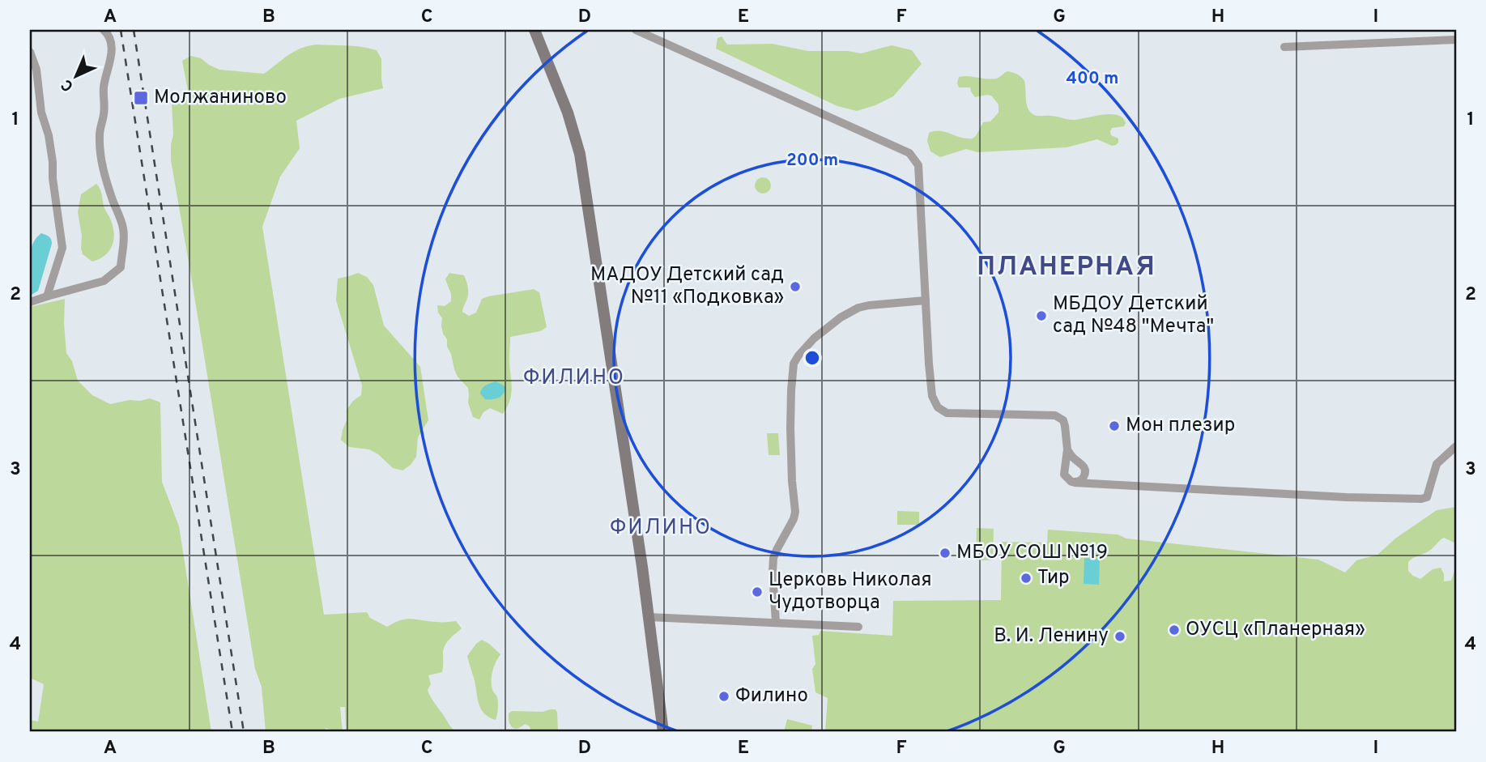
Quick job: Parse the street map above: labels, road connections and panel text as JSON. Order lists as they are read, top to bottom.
{
  "districts": ["ПЛАНЕРНАЯ", "ФИЛИНО", "ФИЛИНО"],
  "places": {
    "transit": ["Молжаниново"],
    "other": [
      "МАДОУ Детский сад №11 «Подковка»",
      "МБДОУ Детский сад №48 \"Мечта\"",
      "Мон плезир",
      "МБОУ СОШ №19",
      "Тир",
      "Церковь Николая Чудотворца",
      "ОУСЦ «Планерная»",
      "В. И. Ленину",
      "Филино"
    ]
  },
  "north": "bottom left",
  "grid": {
    "columns": [
      "A",
      "B",
      "C",
      "D",
      "E",
      "F",
      "G",
      "H",
      "I"
    ],
    "rows": [
      "1",
      "2",
      "3",
      "4"
    ]
  },
  "rings": ["400 m", "200 m"]
}
